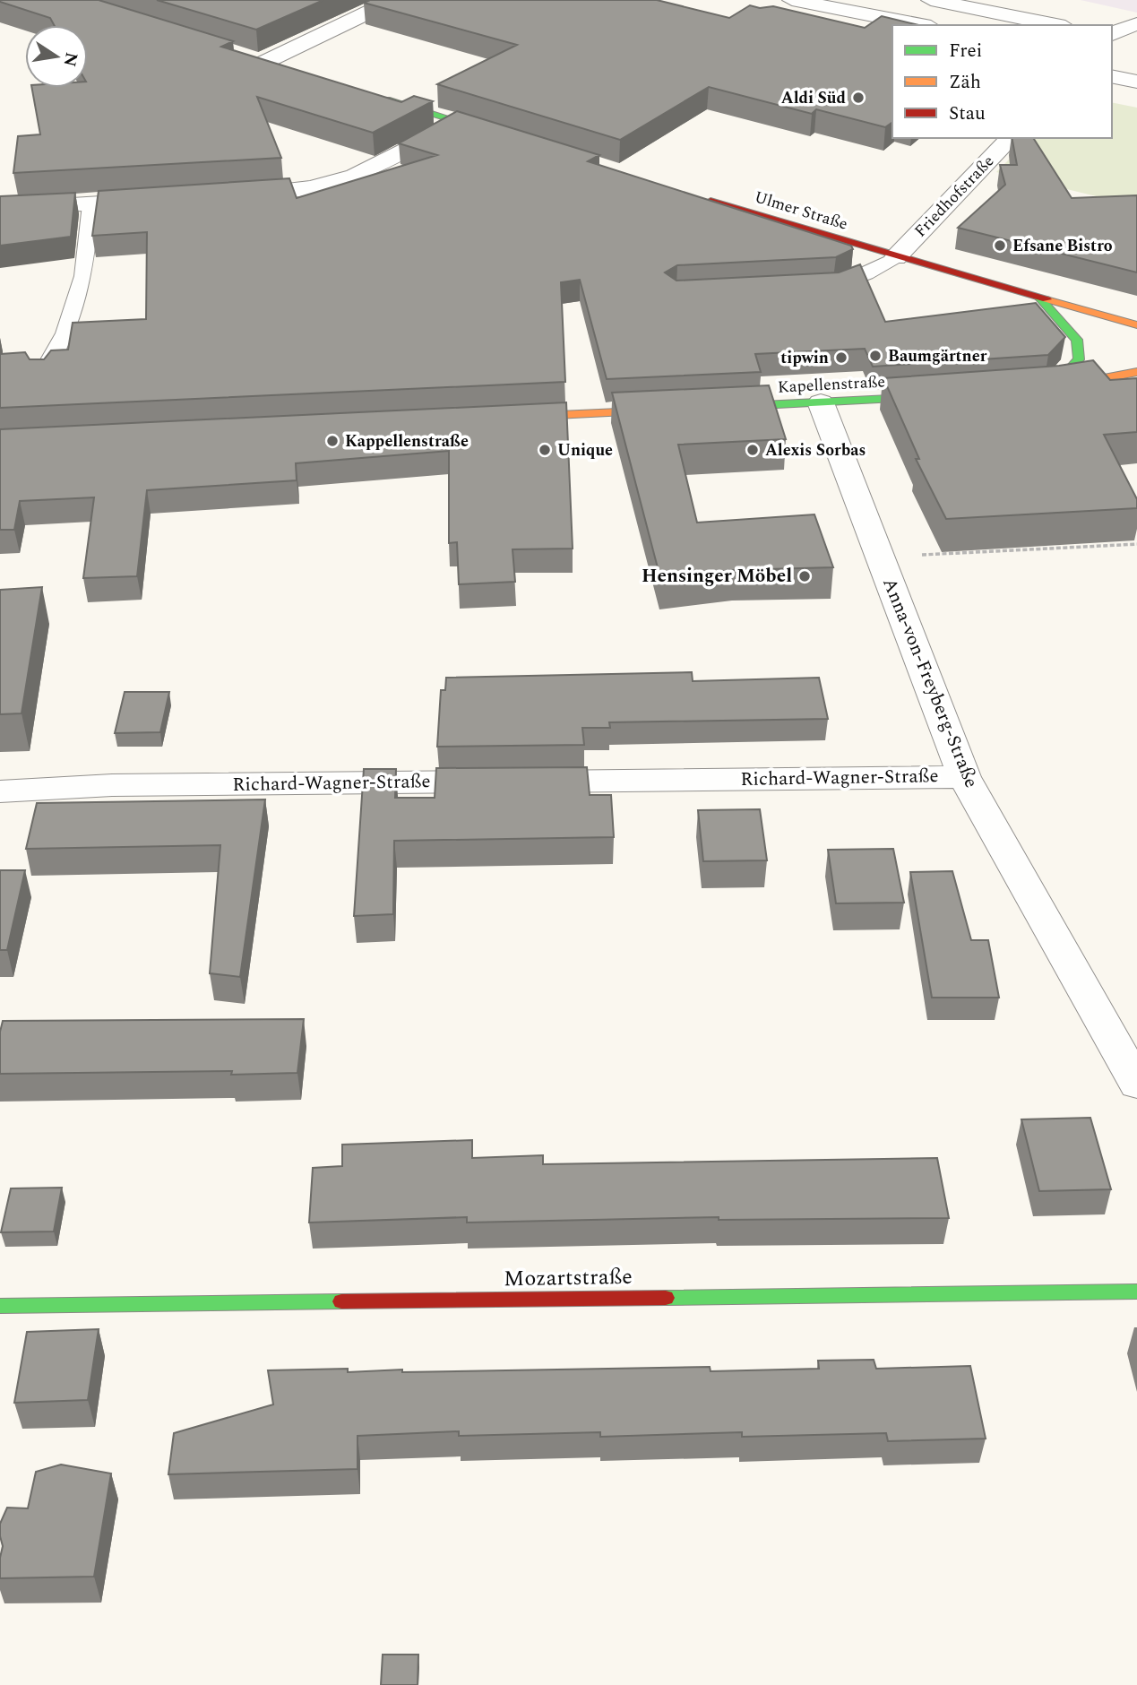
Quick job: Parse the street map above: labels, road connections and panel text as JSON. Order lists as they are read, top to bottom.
{
  "streets": {
    "street": [
      "Friedhofstraße",
      "Ulmer Straße",
      "Kapellenstraße",
      "Anna-von-Freyberg-Straße",
      "Richard-Wagner-Straße",
      "Mozartstraße"
    ]
  },
  "crossings": [
    ["Friedhofstraße", "Ulmer Straße"],
    ["Kapellenstraße", "Anna-von-Freyberg-Straße"],
    ["Anna-von-Freyberg-Straße", "Richard-Wagner-Straße"]
  ],
  "places": [
    "Aldi Süd",
    "Efsane Bistro",
    "Baumgärtner",
    "tipwin",
    "Kappellenstraße",
    "Unique",
    "Alexis Sorbas",
    "Hensinger Möbel"
  ],
  "legend": ["Frei", "Zäh", "Stau"],
  "north": "right"
}
